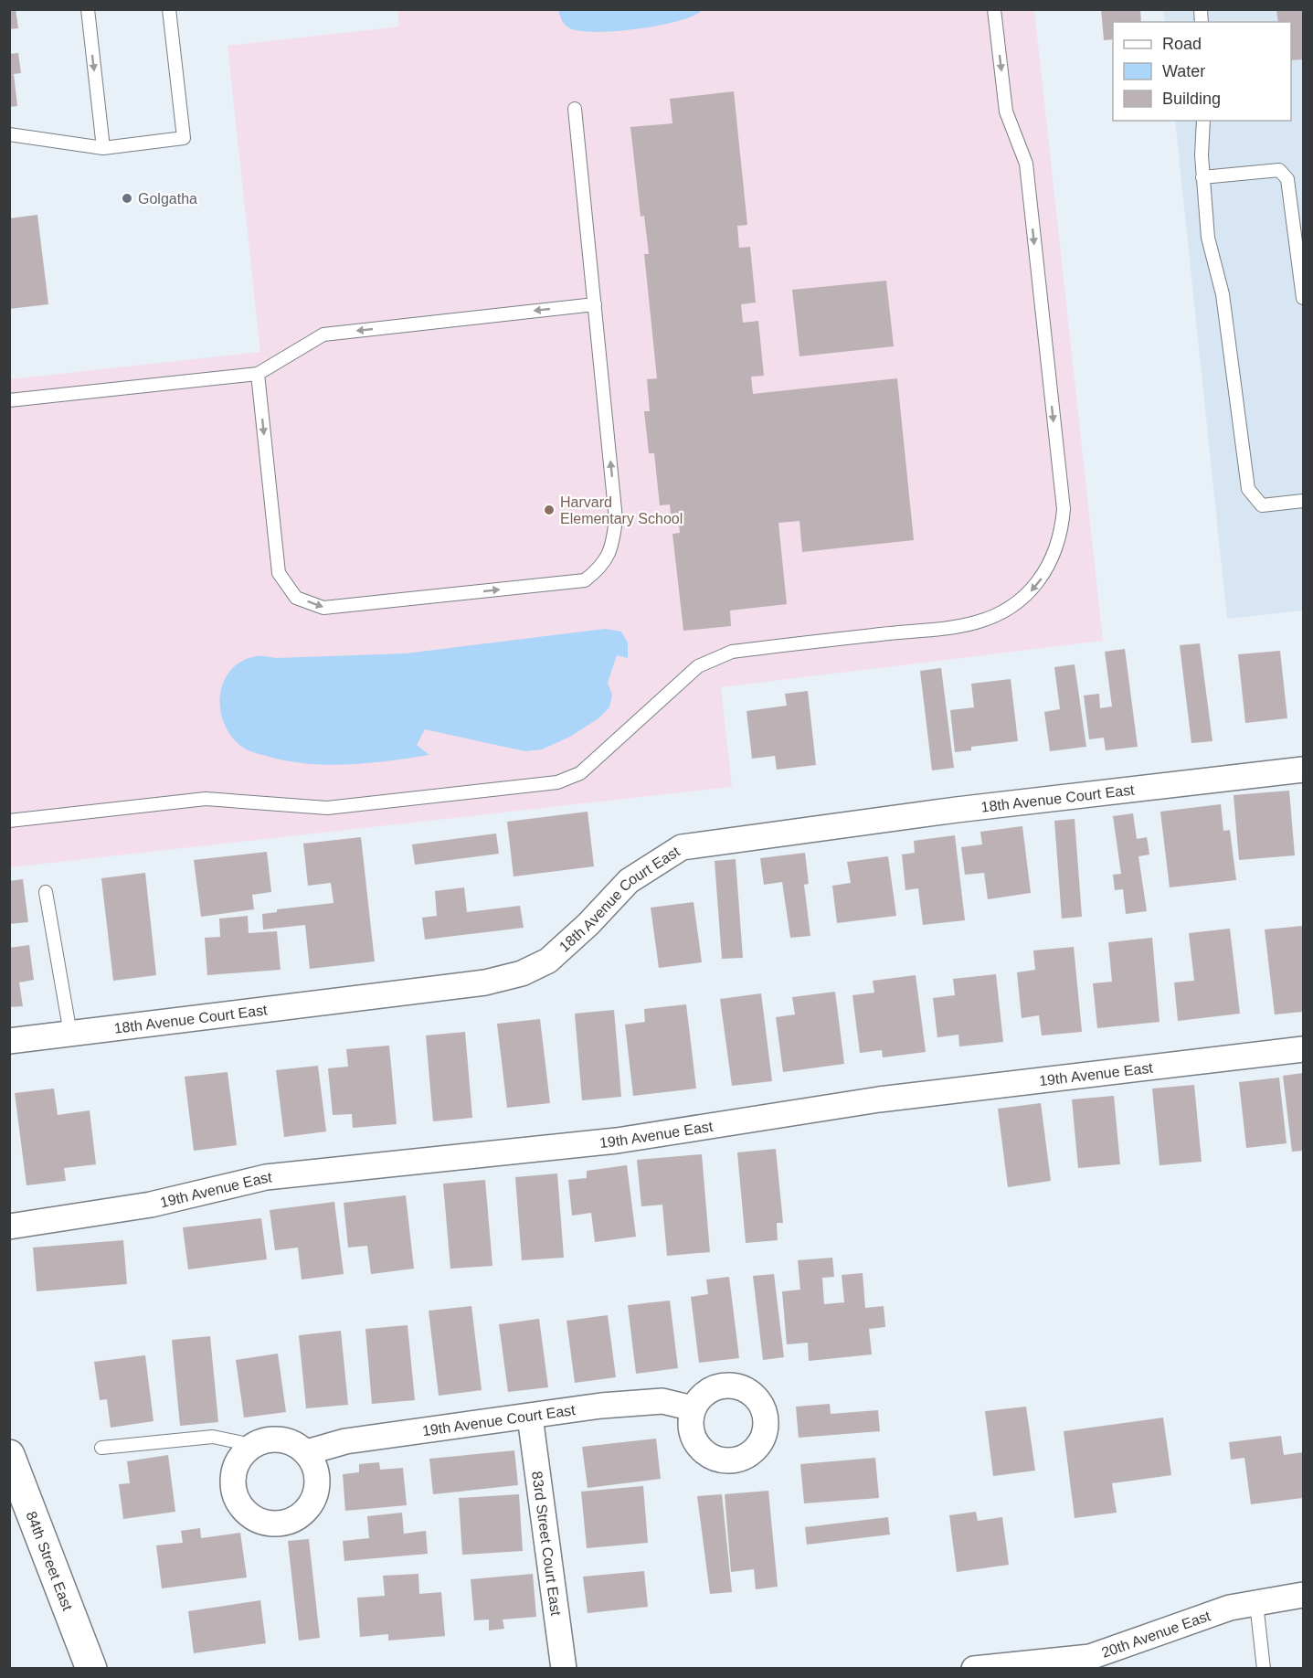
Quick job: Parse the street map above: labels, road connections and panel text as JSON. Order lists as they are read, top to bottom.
{
  "streets": {
    "street": [
      "18th Avenue Court East",
      "19th Avenue East",
      "19th Avenue Court East",
      "83rd Street Court East",
      "84th Street East",
      "20th Avenue East"
    ]
  },
  "crossings": [
    ["19th Avenue Court East", "83rd Street Court East"]
  ],
  "places": ["Golgatha", "Harvard Elementary School"],
  "legend": ["Road", "Water", "Building"]
}
